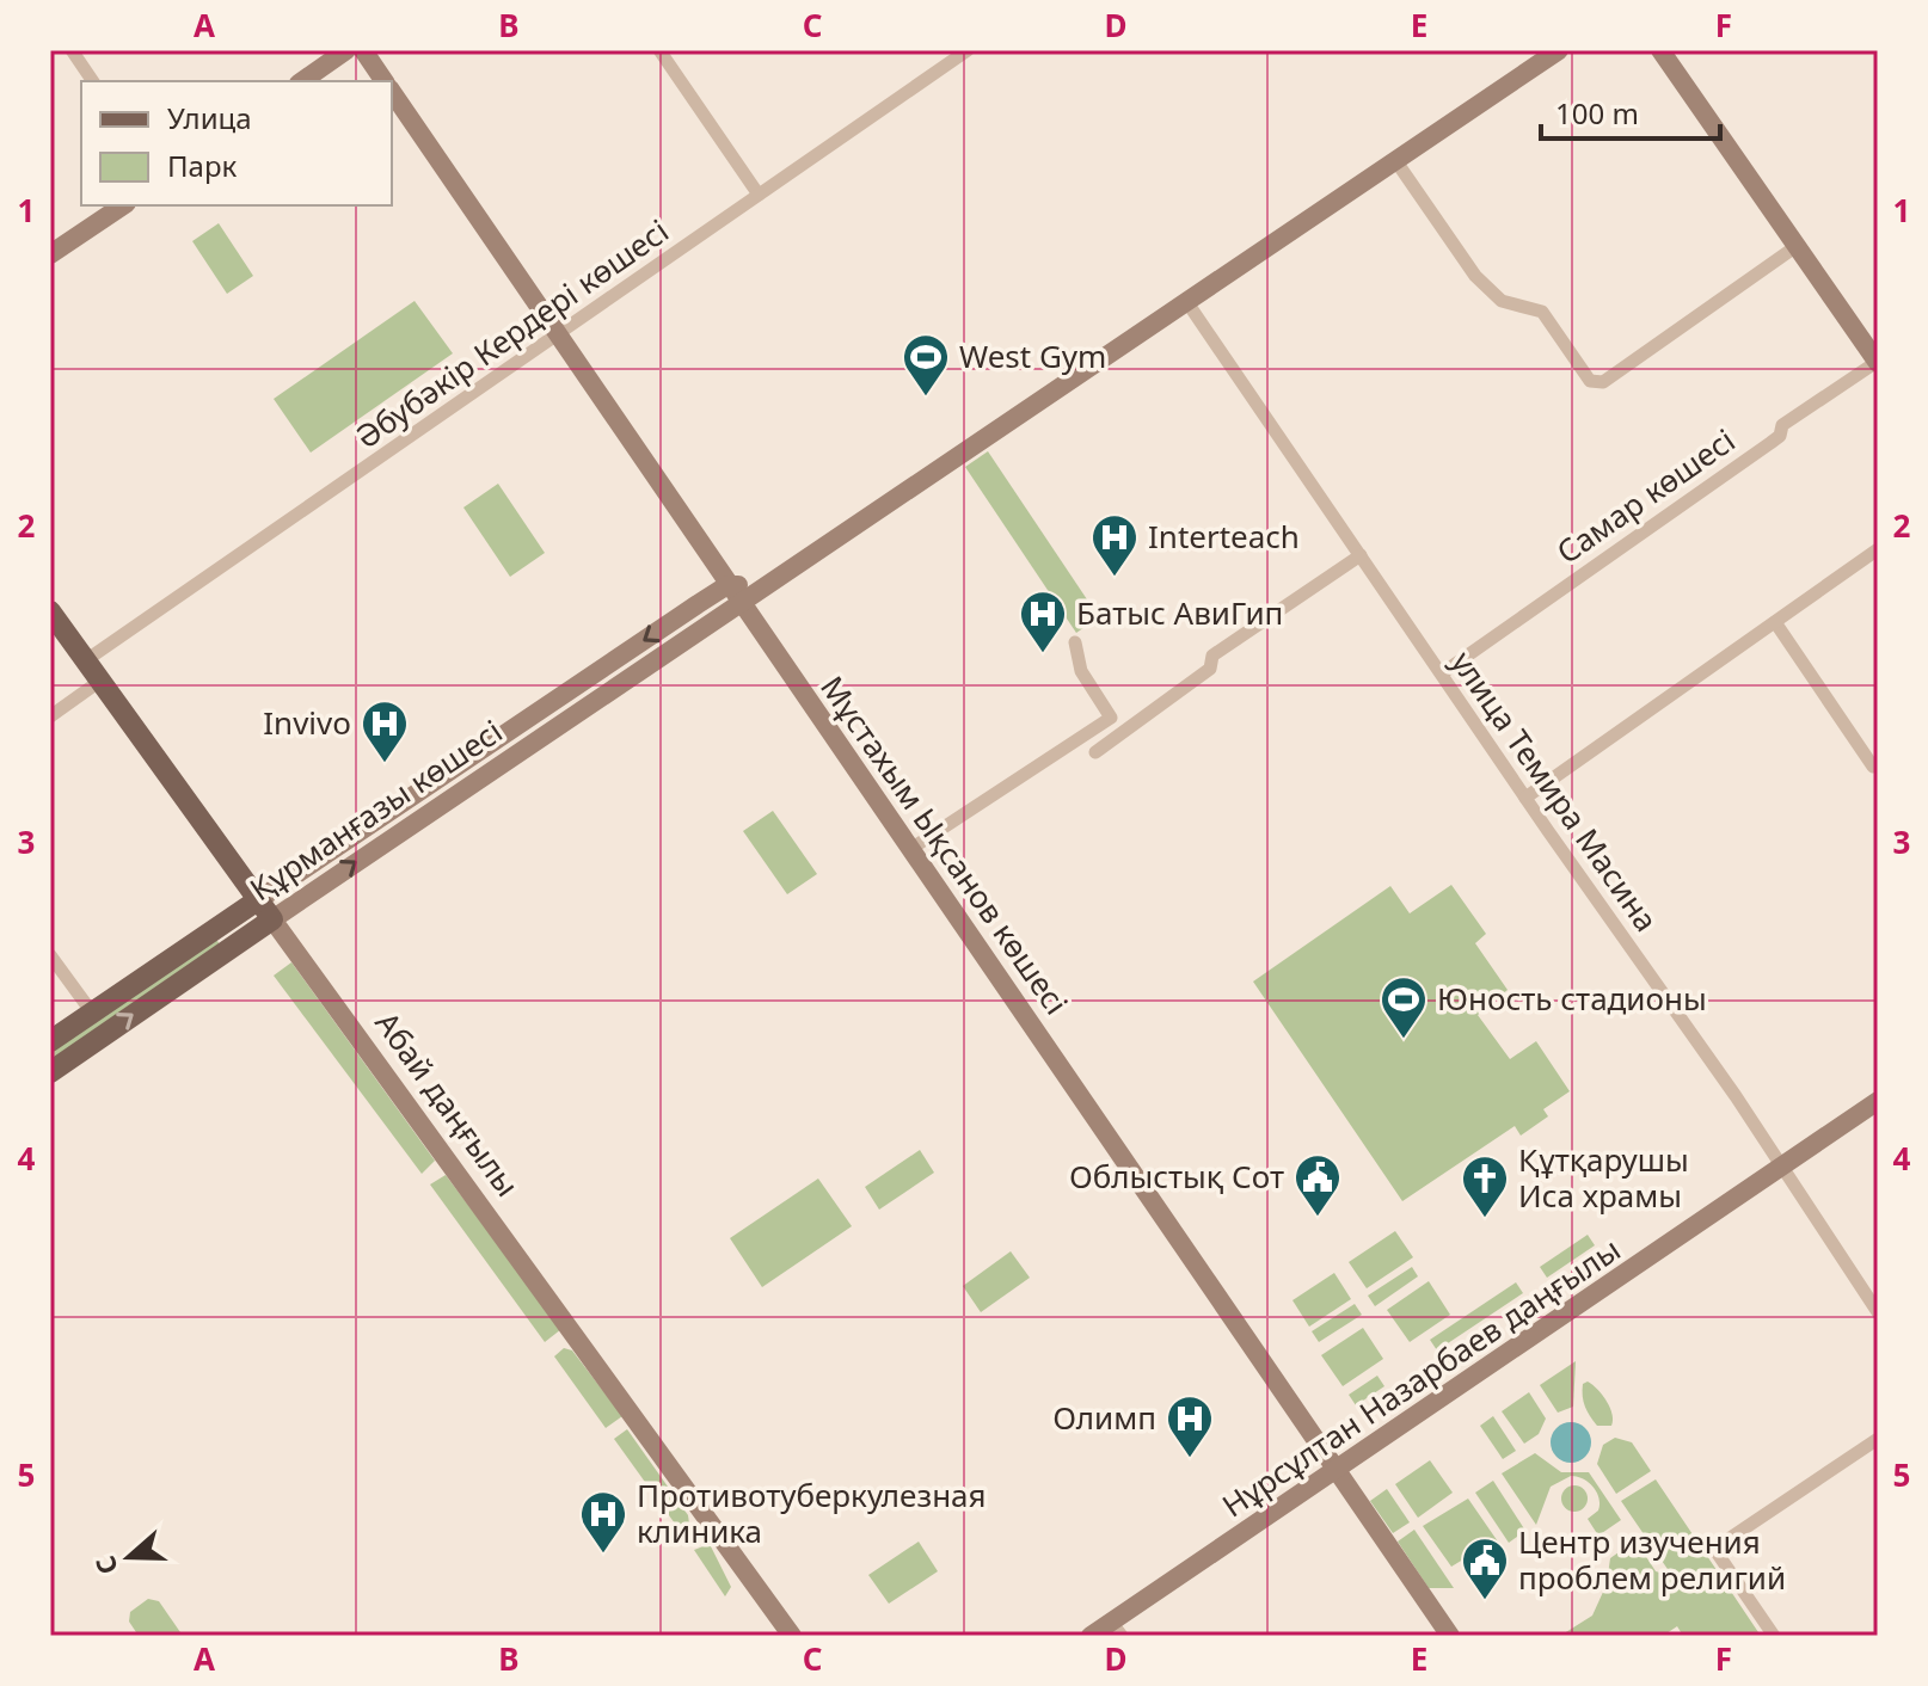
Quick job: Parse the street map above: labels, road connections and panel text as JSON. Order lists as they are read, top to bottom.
{
  "streets": {
    "main road": ["Құрманғазы көшесі", "Абай даңғылы"],
    "street": [
      "Әбубәкір Кердері көшесі",
      "Самар көшесі",
      "улица Темира Масина",
      "Мұстахым Ықсанов көшесі",
      "Нұрсұлтан Назарбаев даңғылы"
    ]
  },
  "crossings": [
    ["Әбубәкір Кердері көшесі", "Мұстахым Ықсанов көшесі"],
    ["Әбубәкір Кердері көшесі", "Абай даңғылы"],
    ["Самар көшесі", "улица Темира Масина"],
    ["улица Темира Масина", "Құрманғазы көшесі"],
    ["улица Темира Масина", "Нұрсұлтан Назарбаев даңғылы"],
    ["Құрманғазы көшесі", "Мұстахым Ықсанов көшесі"],
    ["Құрманғазы көшесі", "Абай даңғылы"],
    ["Мұстахым Ықсанов көшесі", "Нұрсұлтан Назарбаев даңғылы"]
  ],
  "places": {
    "sports": ["West Gym", "Юность стадионы"],
    "hospital": [
      "Interteach",
      "Батыс АвиГип",
      "Invivo",
      "Олимп",
      "Противотуберкулезная клиника"
    ],
    "public building": ["Облыстық Сот", "Центр изучения проблем религий"],
    "church": ["Құтқарушы Иса храмы"]
  },
  "legend": ["Улица", "Парк"],
  "scale_bar": "100 m",
  "north": "left",
  "grid": {
    "columns": [
      "A",
      "B",
      "C",
      "D",
      "E",
      "F"
    ],
    "rows": [
      "1",
      "2",
      "3",
      "4",
      "5"
    ]
  }
}
